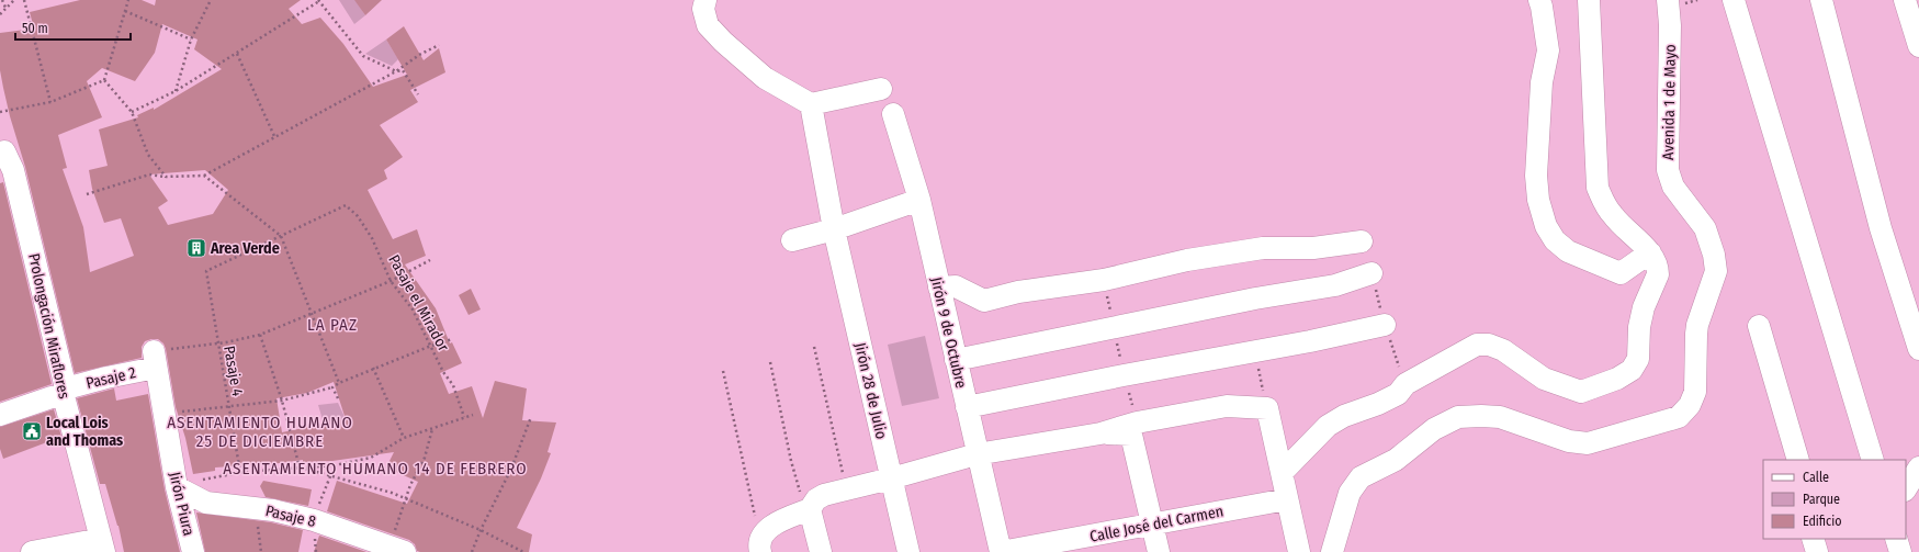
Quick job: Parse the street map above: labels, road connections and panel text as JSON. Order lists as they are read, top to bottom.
{
  "streets": {
    "street": [
      "Avenida 1 de Mayo",
      "Prolongación Miraflores",
      "Jirón 9 de Octubre",
      "Pasaje 2",
      "Jirón 28 de Julio",
      "Jirón Piura",
      "Pasaje 8",
      "Calle José del Carmen"
    ],
    "path": ["Pasaje el Mirador", "Pasaje 4"]
  },
  "crossings": [
    ["Pasaje el Mirador", "Pasaje 4"],
    ["Prolongación Miraflores", "Pasaje 2"],
    ["Jirón 9 de Octubre", "Calle José del Carmen"],
    ["Pasaje 2", "Jirón Piura"],
    ["Jirón Piura", "Pasaje 8"]
  ],
  "districts": ["LA PAZ", "ASENTAMIENTO HUMANO 25 DE DICIEMBRE", "ASENTAMIENTO HUMANO 14 DE FEBRERO"],
  "places": {
    "building": ["Area Verde"],
    "public building": ["Local Lois and Thomas"]
  },
  "legend": ["Calle", "Parque", "Edificio"],
  "scale_bar": "50 m"
}
